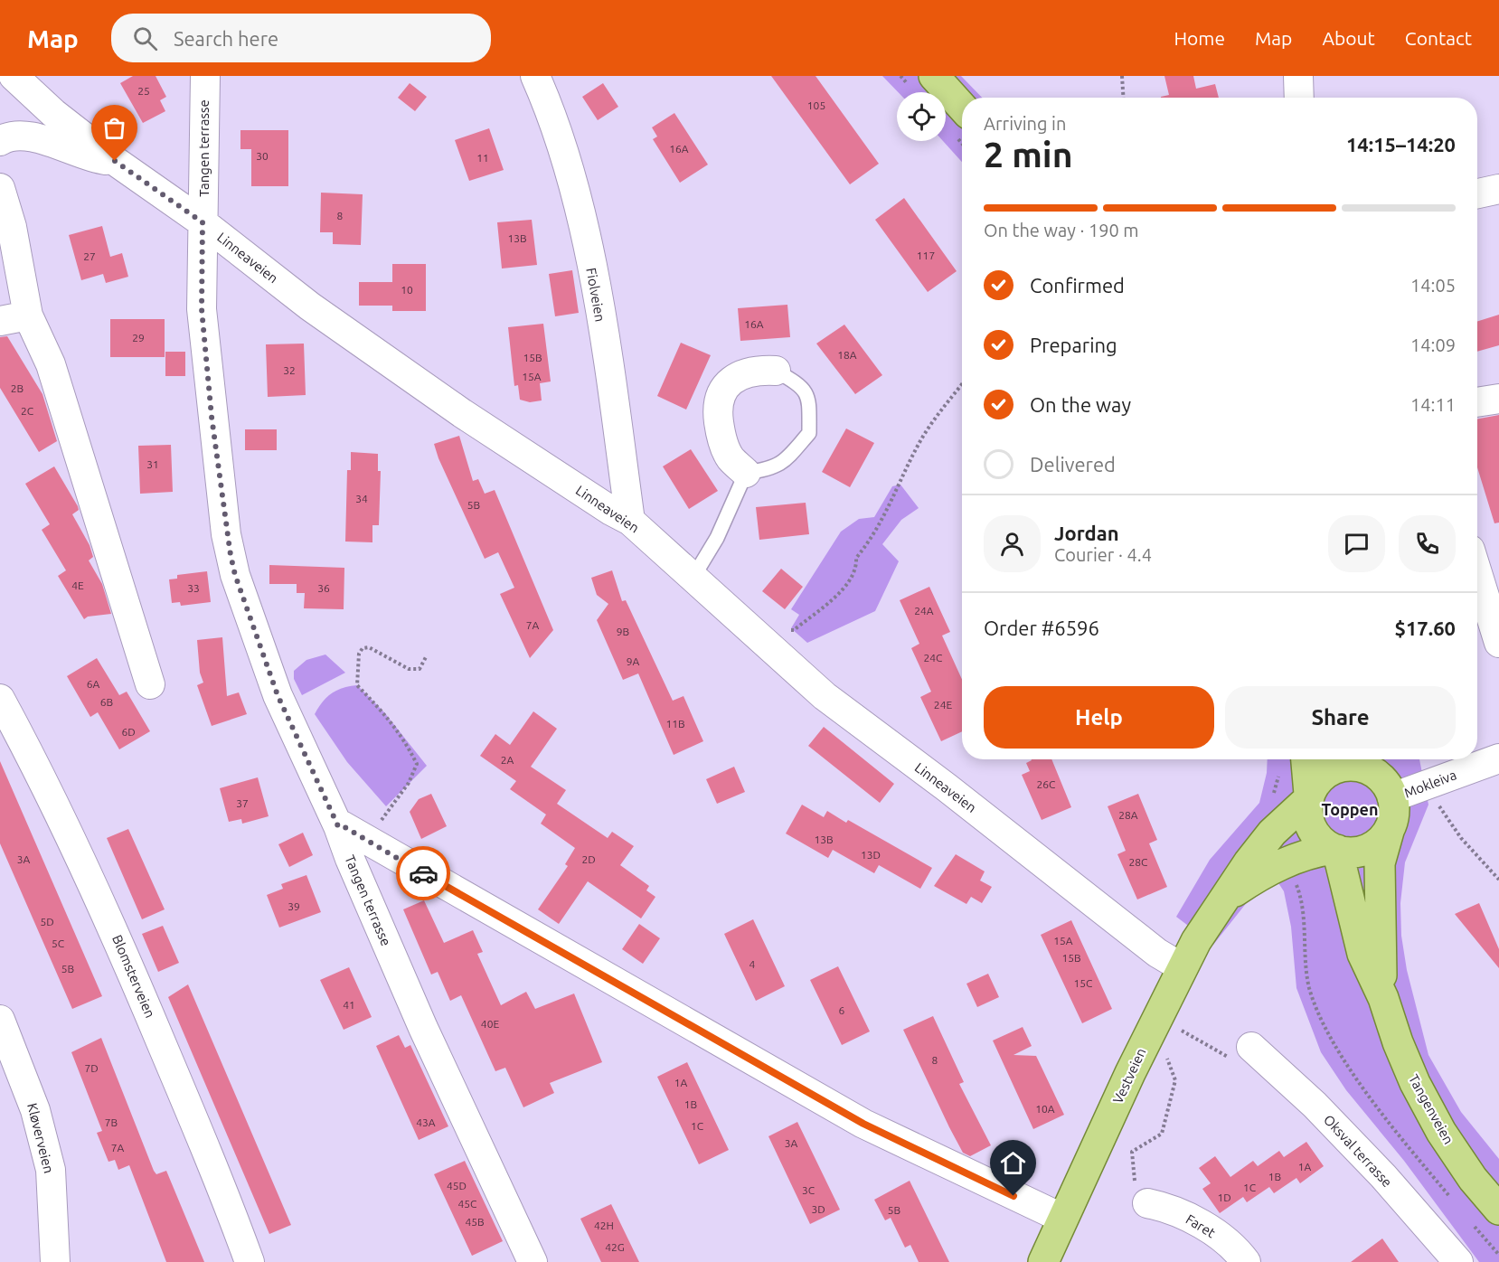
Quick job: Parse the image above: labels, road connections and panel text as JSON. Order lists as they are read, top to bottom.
{
  "streets": {
    "main road": ["Vestveien", "Tangenveien"],
    "street": [
      "Tangen terrasse",
      "Linneaveien",
      "Fiolveien",
      "Mokleiva",
      "Blomsterveien",
      "Kløverveien",
      "Oksval terrasse",
      "Faret"
    ]
  },
  "crossings": [
    ["Tangen terrasse", "Linneaveien"],
    ["Linneaveien", "Fiolveien"],
    ["Linneaveien", "Vestveien"],
    ["Mokleiva", "Vestveien"],
    ["Mokleiva", "Tangenveien"],
    ["Vestveien", "Tangenveien"]
  ],
  "districts": ["Toppen"],
  "house_numbers": [
    "25",
    "105",
    "16A",
    "30",
    "11",
    "8",
    "13B",
    "117",
    "27",
    "10",
    "16A",
    "29",
    "18A",
    "15B",
    "32",
    "15A",
    "2B",
    "2C",
    "31",
    "34",
    "5B",
    "4E",
    "33",
    "36",
    "24A",
    "7A",
    "9B",
    "24C",
    "9A",
    "6A",
    "6B",
    "24E",
    "11B",
    "6D",
    "2A",
    "26C",
    "37",
    "28A",
    "13B",
    "13D",
    "3A",
    "2D",
    "28C",
    "39",
    "5D",
    "15A",
    "5C",
    "15B",
    "4",
    "5B",
    "15C",
    "41",
    "6",
    "40E",
    "8",
    "7D",
    "1A",
    "1B",
    "10A",
    "7B",
    "43A",
    "1C",
    "3A",
    "7A",
    "1A",
    "1B",
    "45D",
    "1C",
    "3C",
    "1D",
    "45C",
    "3D",
    "5B",
    "45B",
    "42H",
    "42G"
  ],
  "page": {
    "header": "Map",
    "search": "Search here",
    "nav": [
      "Home",
      "Map",
      "About",
      "Contact"
    ],
    "heading": ["2 min", "Arriving in", "14:15–14:20"],
    "panel": [
      "Jordan",
      "Courier · 4.4",
      "Order #6596",
      "$17.60"
    ],
    "bar": "On the way · 190 m",
    "list": [
      ["Confirmed", "14:05"],
      ["Preparing", "14:09"],
      ["On the way", "14:11"],
      "Delivered"
    ],
    "buttons": ["Help", "Share"]
  }
}
